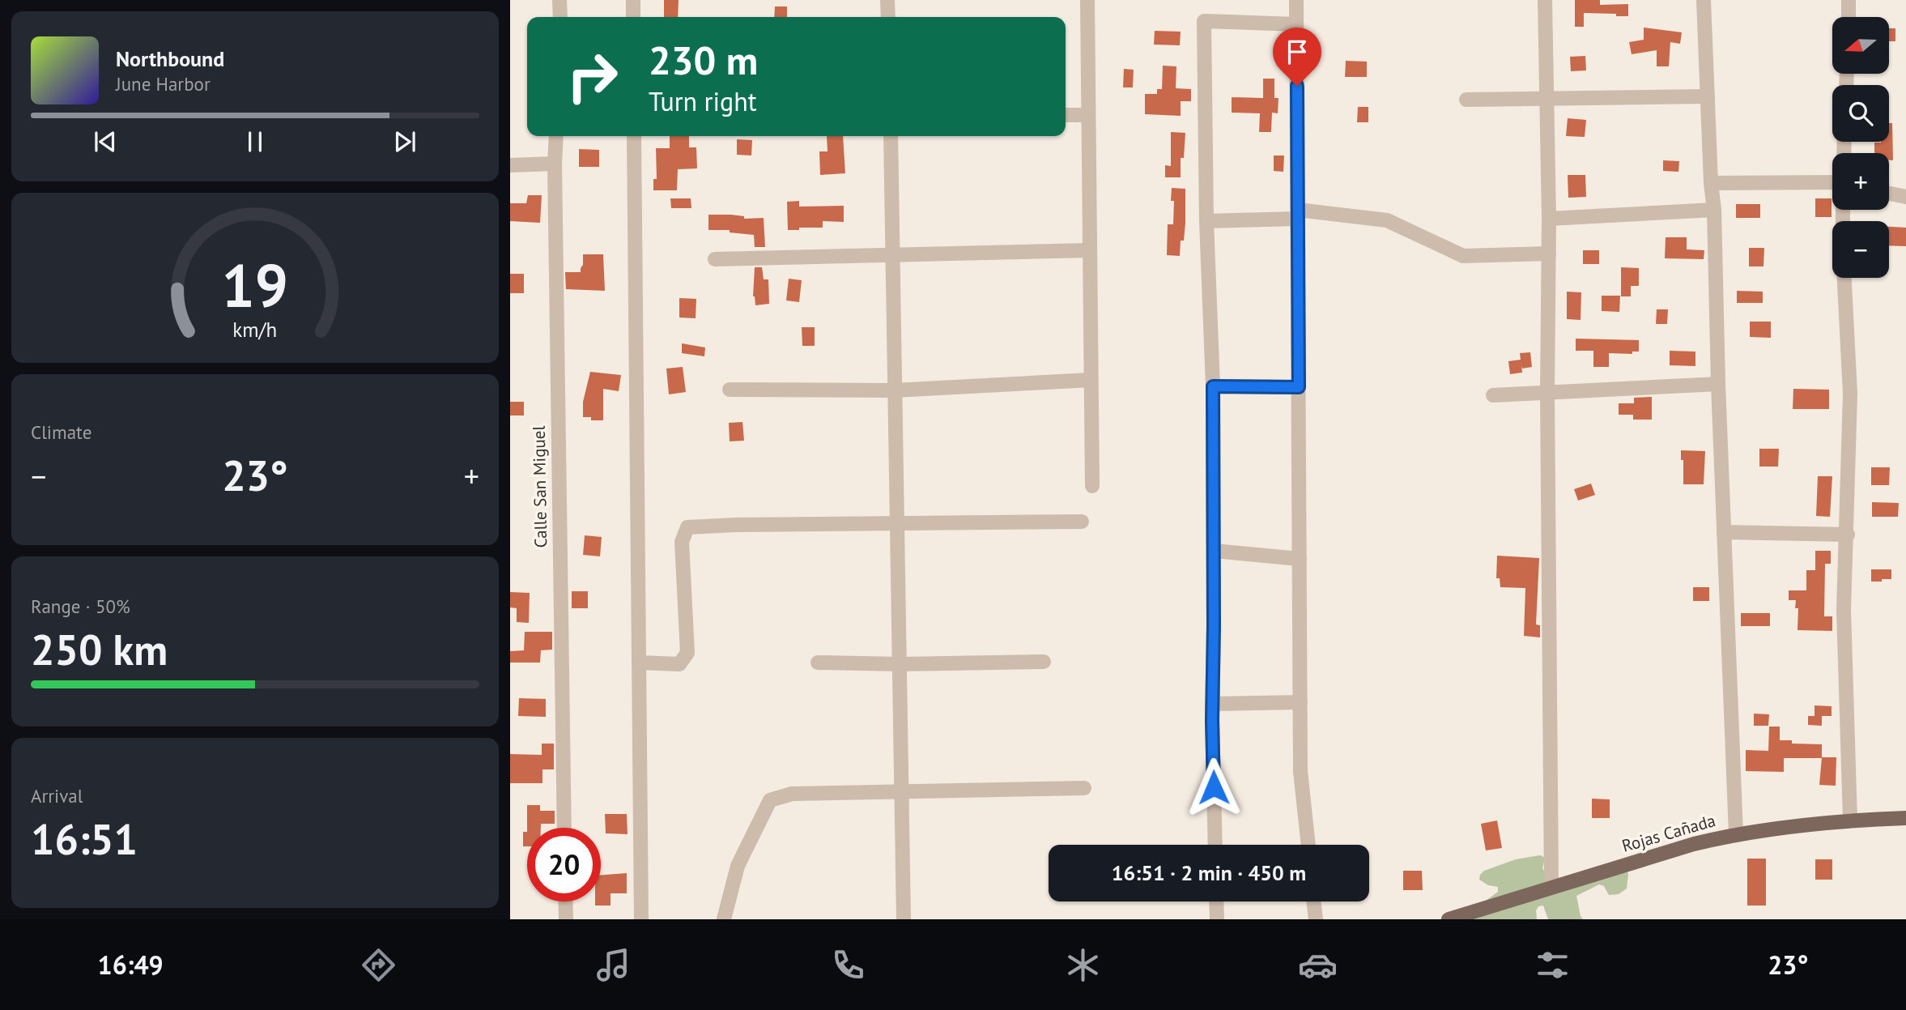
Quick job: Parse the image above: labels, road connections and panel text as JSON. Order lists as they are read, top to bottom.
{
  "streets": {
    "main road": ["Rojas Cañada"],
    "street": ["Calle San Miguel"]
  },
  "north": "left",
  "page": {
    "map_buttons": ["+", "−"],
    "turn": ["230 m", "Turn right"],
    "song": ["Northbound", "June Harbor"],
    "tile": [
      "Climate",
      ["Range · 50%", "250 km"],
      ["Arrival", "16:51"]
    ],
    "heat": ["−", "23°", "+"],
    "limit": "20",
    "trip": "16:51 · 2 min · 450 m",
    "tabs": ["16:49", "23°"],
    "gauge": ["19", "km/h"]
  }
}
